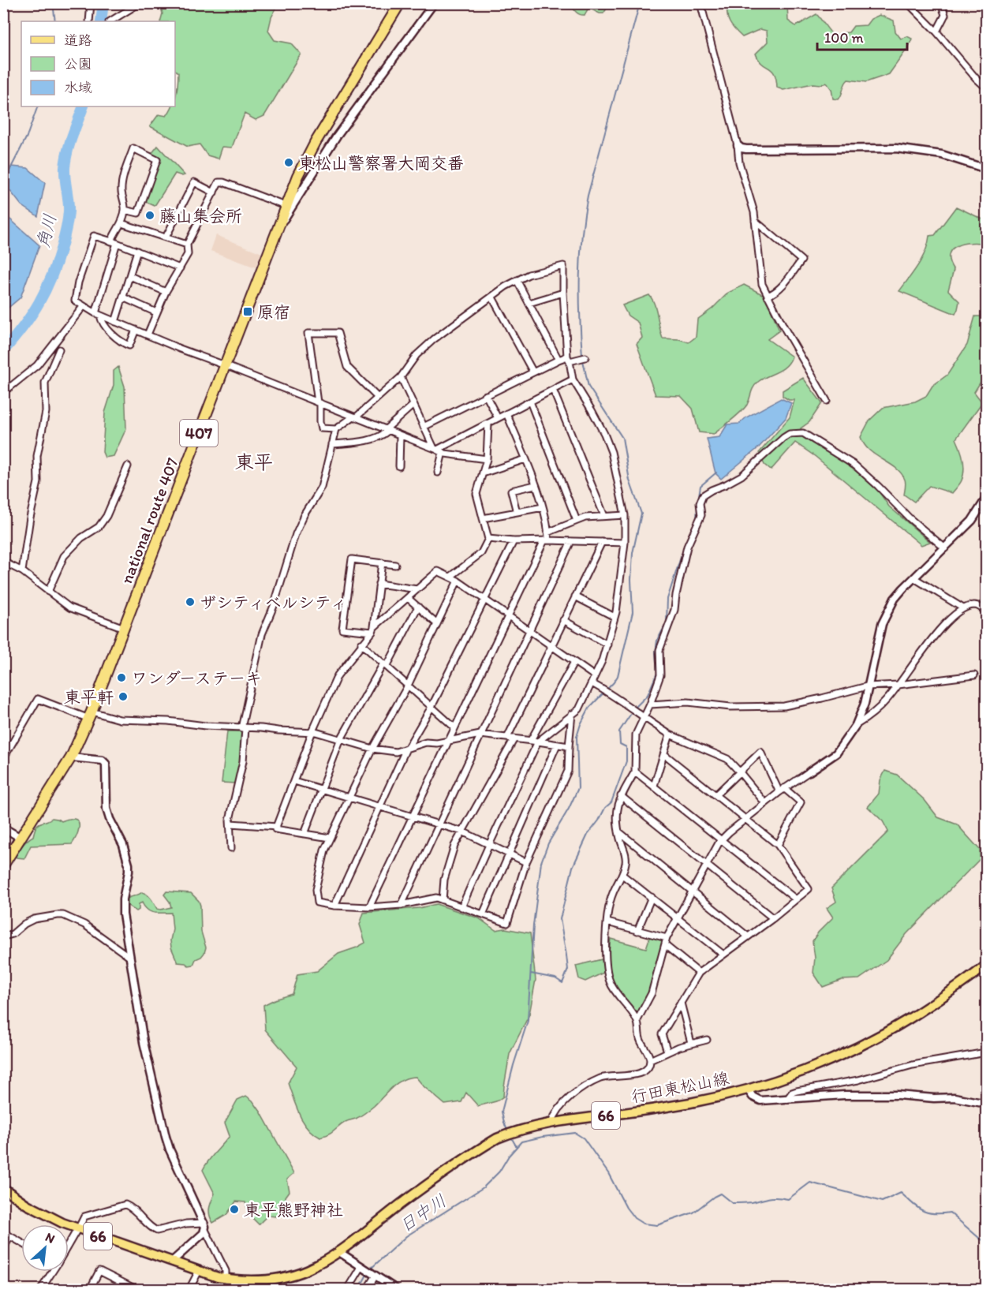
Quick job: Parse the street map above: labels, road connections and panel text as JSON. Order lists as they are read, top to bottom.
{
  "streets": {
    "highway": ["407", "national route 407"],
    "main road": ["行田東松山線", "66"]
  },
  "crossings": [
    ["行田東松山線", "66"]
  ],
  "districts": ["東平"],
  "water": ["角川", "日中川"],
  "places": {
    "other": [
      "東松山警察署大岡交番",
      "藤山集会所",
      "ザシティベルシティ",
      "ワンダーステーキ",
      "東平軒",
      "東平熊野神社"
    ],
    "transit": ["原宿"]
  },
  "legend": ["道路", "公園", "水域"],
  "scale_bar": "100 m",
  "north": "top right"
}
